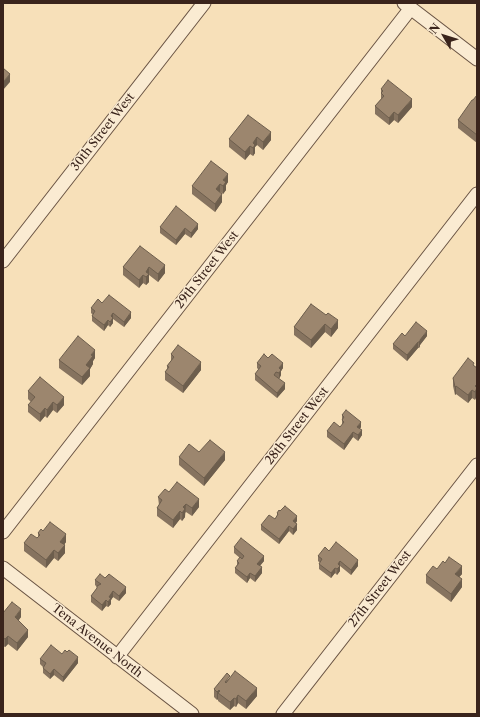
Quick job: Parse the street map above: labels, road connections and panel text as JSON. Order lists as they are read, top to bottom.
{
  "streets": {
    "street": [
      "30th Street West",
      "29th Street West",
      "28th Street West",
      "27th Street West",
      "Tena Avenue North"
    ]
  },
  "crossings": [
    ["28th Street West", "Tena Avenue North"]
  ],
  "north": "top left"
}
